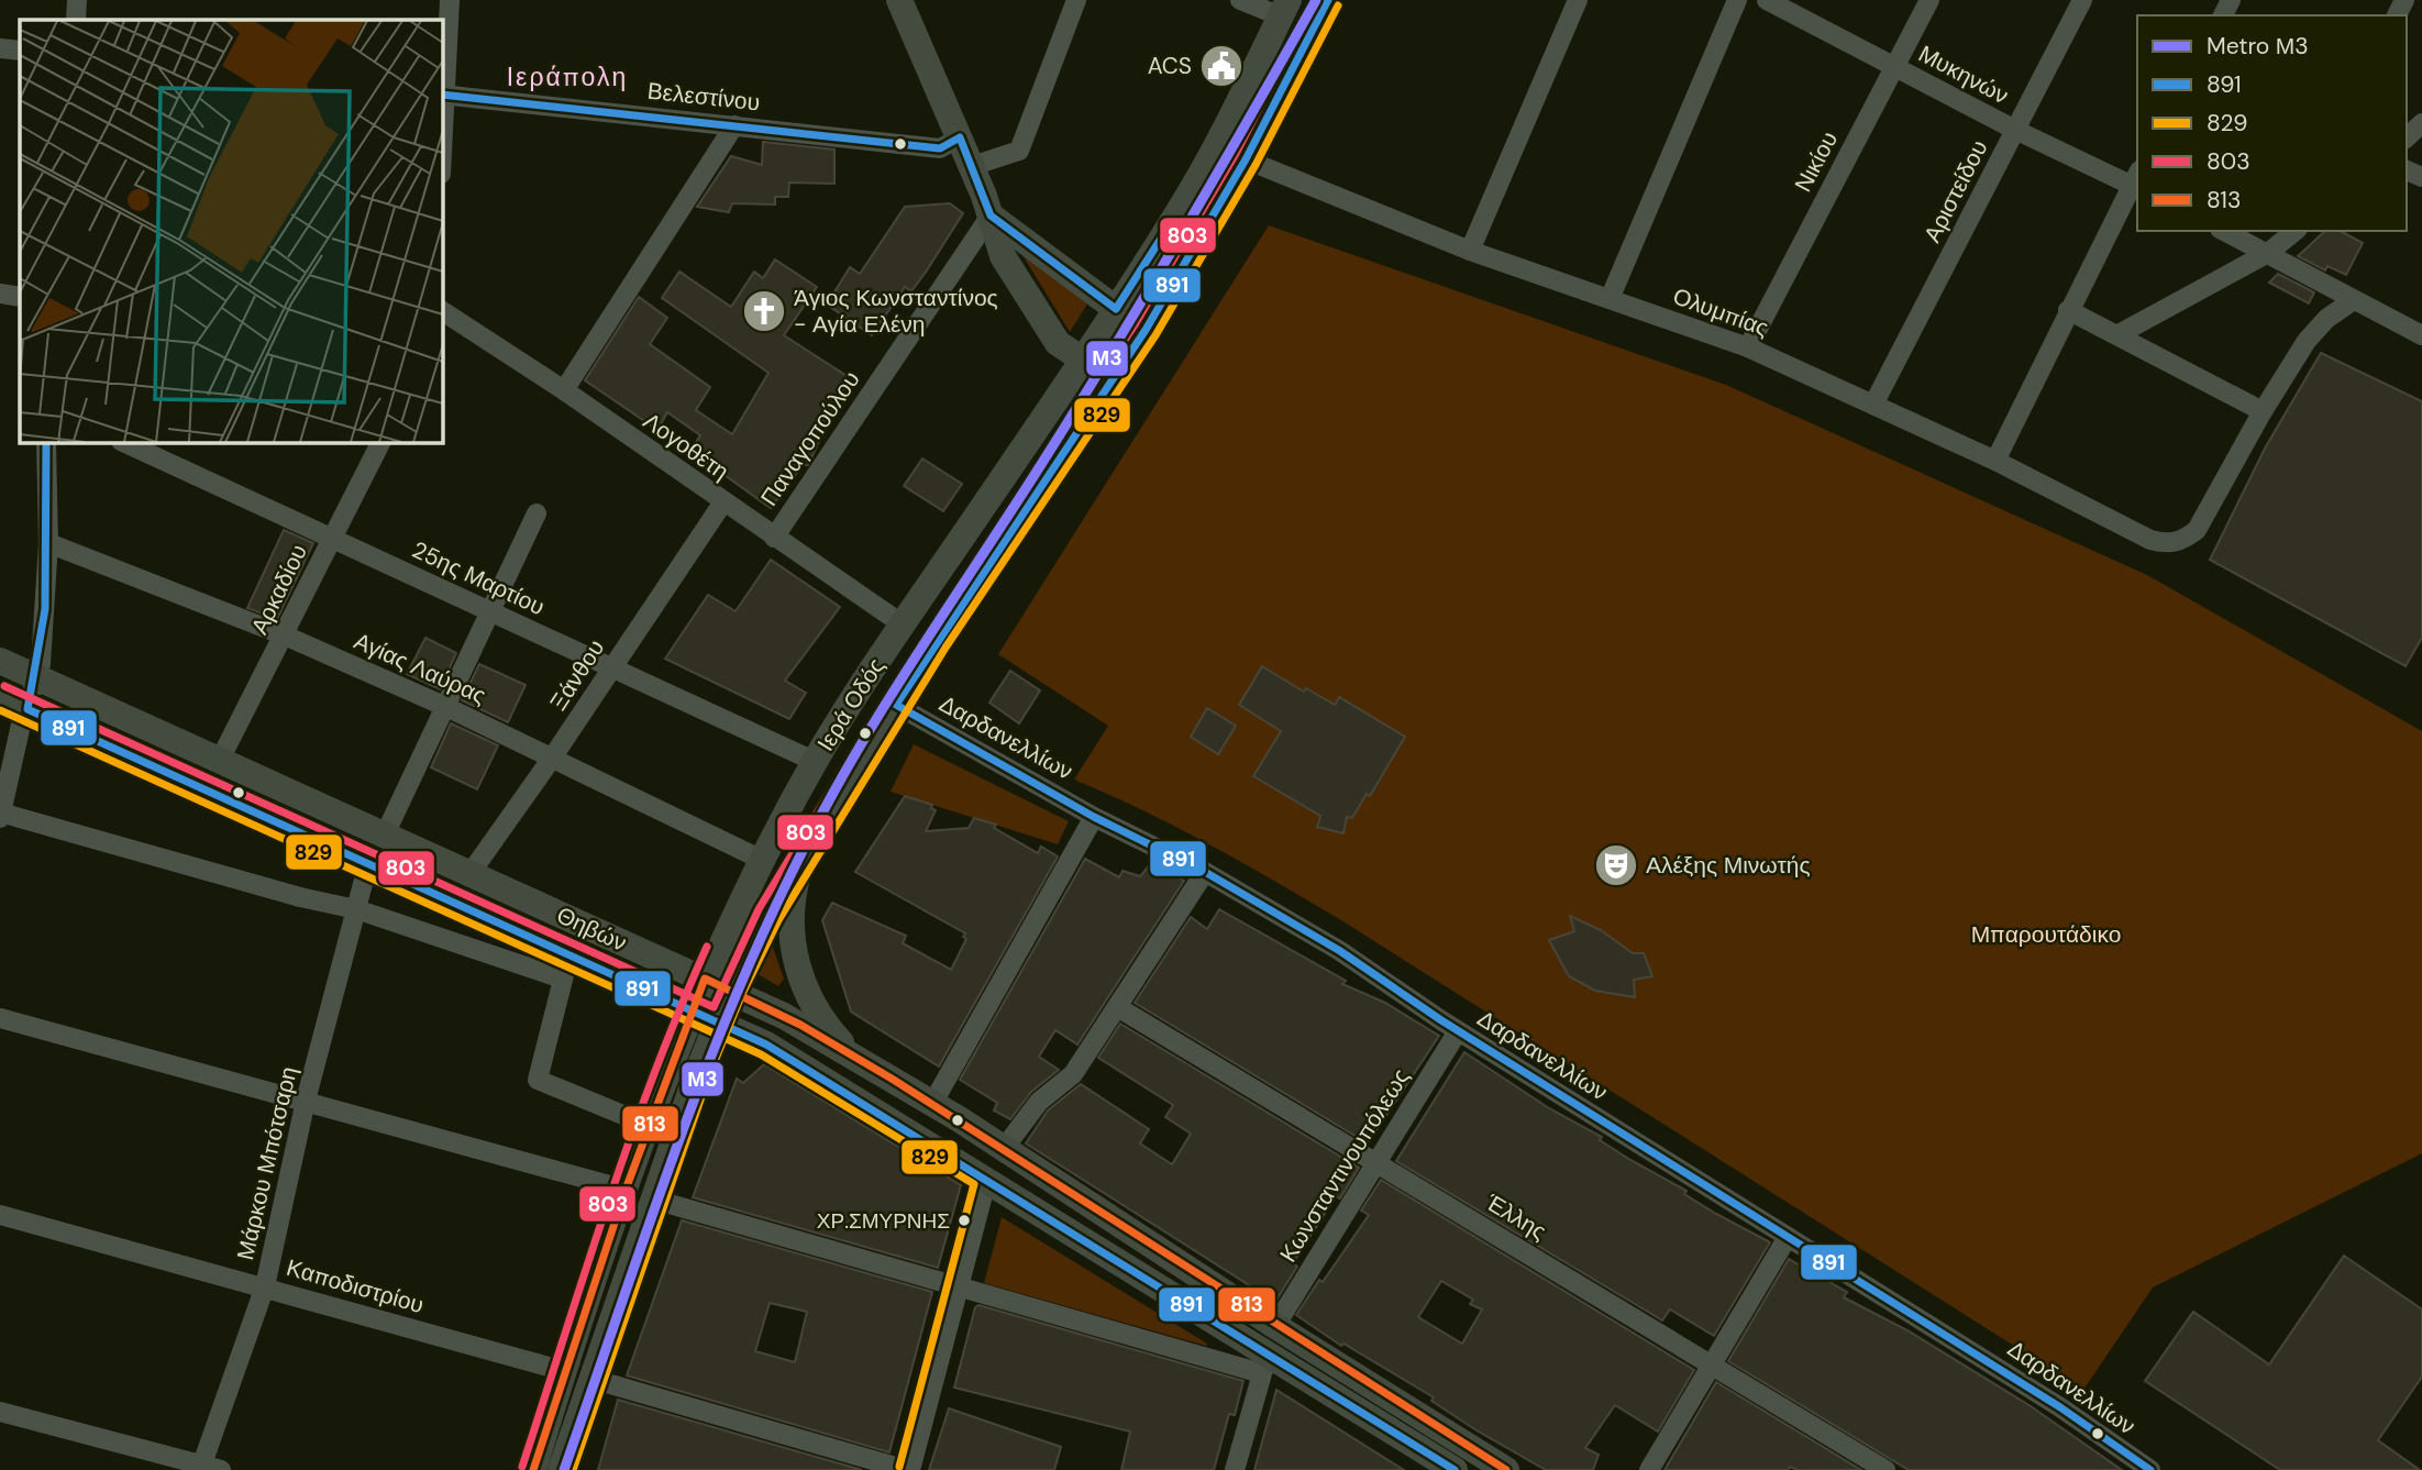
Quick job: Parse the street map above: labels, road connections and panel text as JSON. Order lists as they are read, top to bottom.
{
  "streets": {
    "main road": ["Ιερά Οδός", "Θηβών"],
    "street": [
      "Μυκηνών",
      "Βελεστίνου",
      "Νικίου",
      "Αριστείδου",
      "Ολυμπίας",
      "Παναγοπούλου",
      "Λογοθέτη",
      "25ης Μαρτίου",
      "Αρκαδίου",
      "Αγίας Λαύρας",
      "Ξάνθου",
      "Δαρδανελλίων",
      "Μάρκου Μπότσαρη",
      "Κωνσταντινουπόλεως",
      "Έλλης",
      "Καποδιστρίου"
    ]
  },
  "crossings": [
    ["Μυκηνών", "Νικίου"],
    ["Μυκηνών", "Αριστείδου"],
    ["Νικίου", "Ολυμπίας"],
    ["Αριστείδου", "Ολυμπίας"],
    ["Ολυμπίας", "Ιερά Οδός"],
    ["Παναγοπούλου", "Λογοθέτη"],
    ["Λογοθέτη", "Ξάνθου"],
    ["Λογοθέτη", "Ιερά Οδός"],
    ["25ης Μαρτίου", "Αρκαδίου"],
    ["25ης Μαρτίου", "Ξάνθου"],
    ["25ης Μαρτίου", "Ιερά Οδός"],
    ["Αρκαδίου", "Αγίας Λαύρας"],
    ["Αρκαδίου", "Θηβών"],
    ["Αγίας Λαύρας", "Ξάνθου"],
    ["Αγίας Λαύρας", "Ιερά Οδός"],
    ["Ξάνθου", "Θηβών"],
    ["Ιερά Οδός", "Δαρδανελλίων"],
    ["Ιερά Οδός", "Θηβών"],
    ["Ιερά Οδός", "Καποδιστρίου"],
    ["Δαρδανελλίων", "Κωνσταντινουπόλεως"],
    ["Θηβών", "Μάρκου Μπότσαρη"],
    ["Θηβών", "Κωνσταντινουπόλεως"],
    ["Μάρκου Μπότσαρη", "Καποδιστρίου"],
    ["Κωνσταντινουπόλεως", "Έλλης"]
  ],
  "districts": ["Ιεράπολη"],
  "parks": ["Μπαρουτάδικο"],
  "places": {
    "public building": ["ACS"],
    "church": ["Άγιος Κωνσταντίνος - Αγία Ελένη"],
    "theatre": ["Αλέξης Μινωτής"],
    "other": ["ΧΡ.ΣΜΥΡΝΗΣ"]
  },
  "lines": [
    "metro line Μ3",
    "transit line 891",
    "transit line 803",
    "transit line 829",
    "transit line 813"
  ],
  "legend": [
    "Metro Μ3",
    "891",
    "829",
    "803",
    "813"
  ]
}
